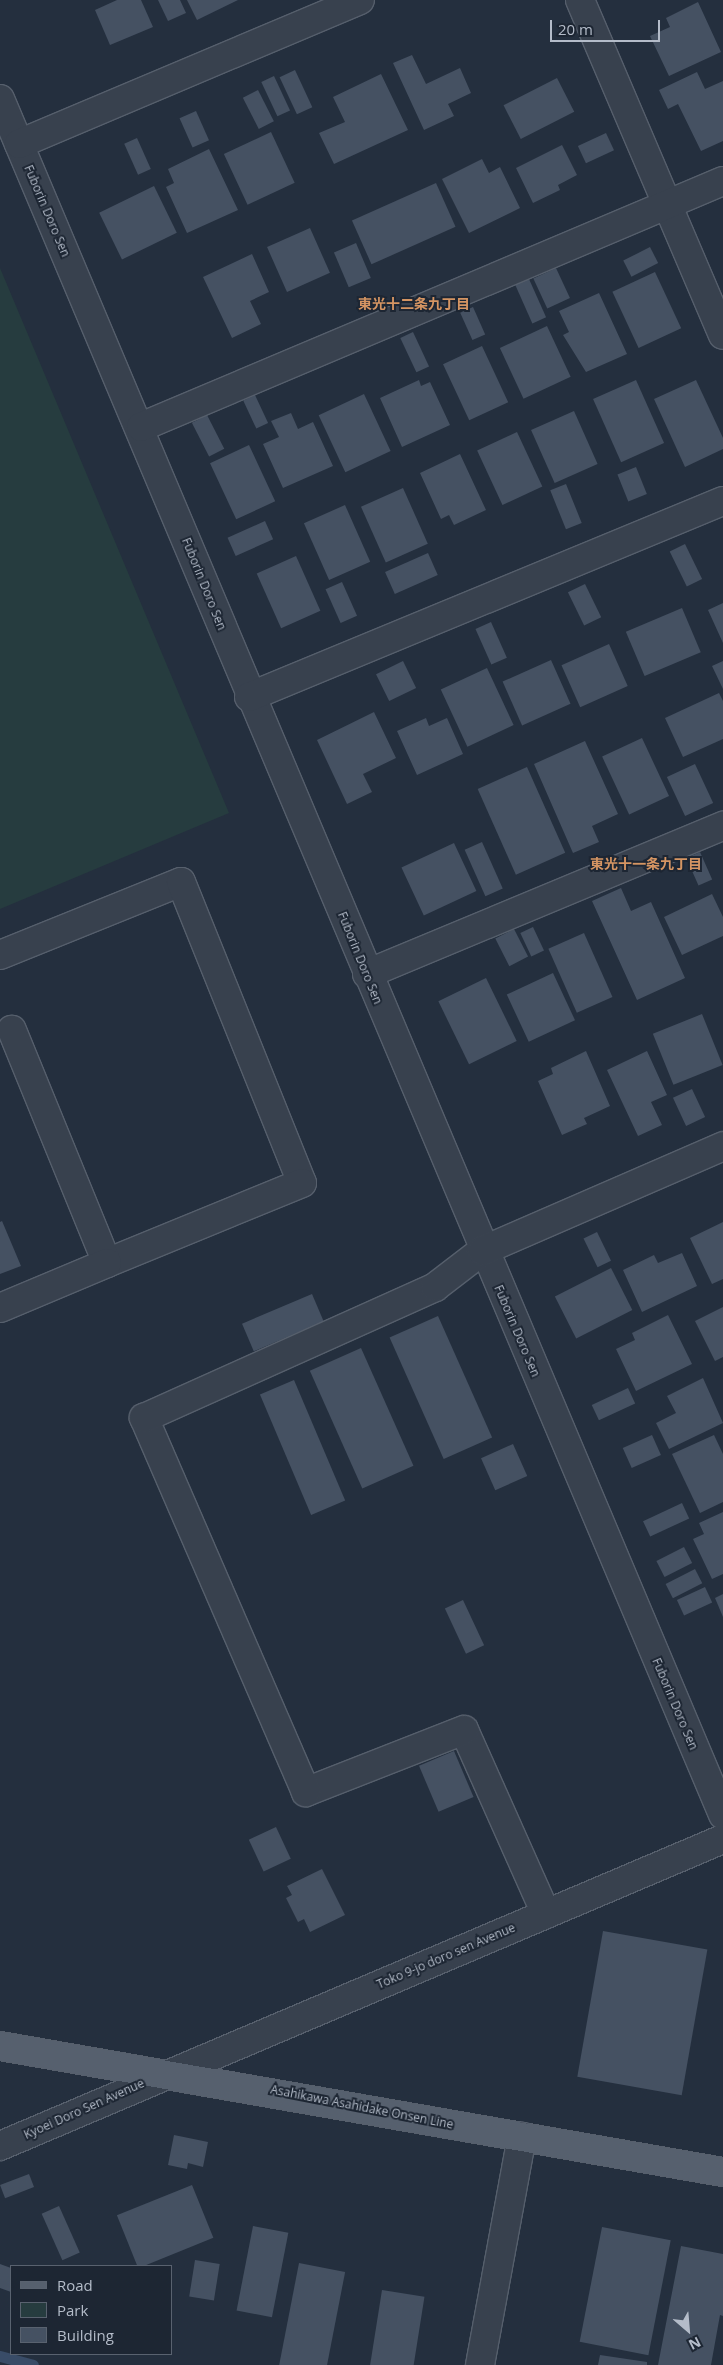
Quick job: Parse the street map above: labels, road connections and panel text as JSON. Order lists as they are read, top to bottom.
{
  "streets": {
    "main road": ["Asahikawa Asahidake Onsen Line"],
    "street": ["Fuborin Doro Sen", "Toko 9-jo doro sen Avenue", "Kyoei Doro Sen Avenue"]
  },
  "crossings": [
    ["Toko 9-jo doro sen Avenue", "Asahikawa Asahidake Onsen Line"],
    ["Toko 9-jo doro sen Avenue", "Kyoei Doro Sen Avenue"],
    ["Asahikawa Asahidake Onsen Line", "Kyoei Doro Sen Avenue"]
  ],
  "districts": ["東光十二条九丁目", "東光十一条九丁目"],
  "legend": ["Road", "Park", "Building"],
  "scale_bar": "20 m",
  "north": "bottom right"
}
